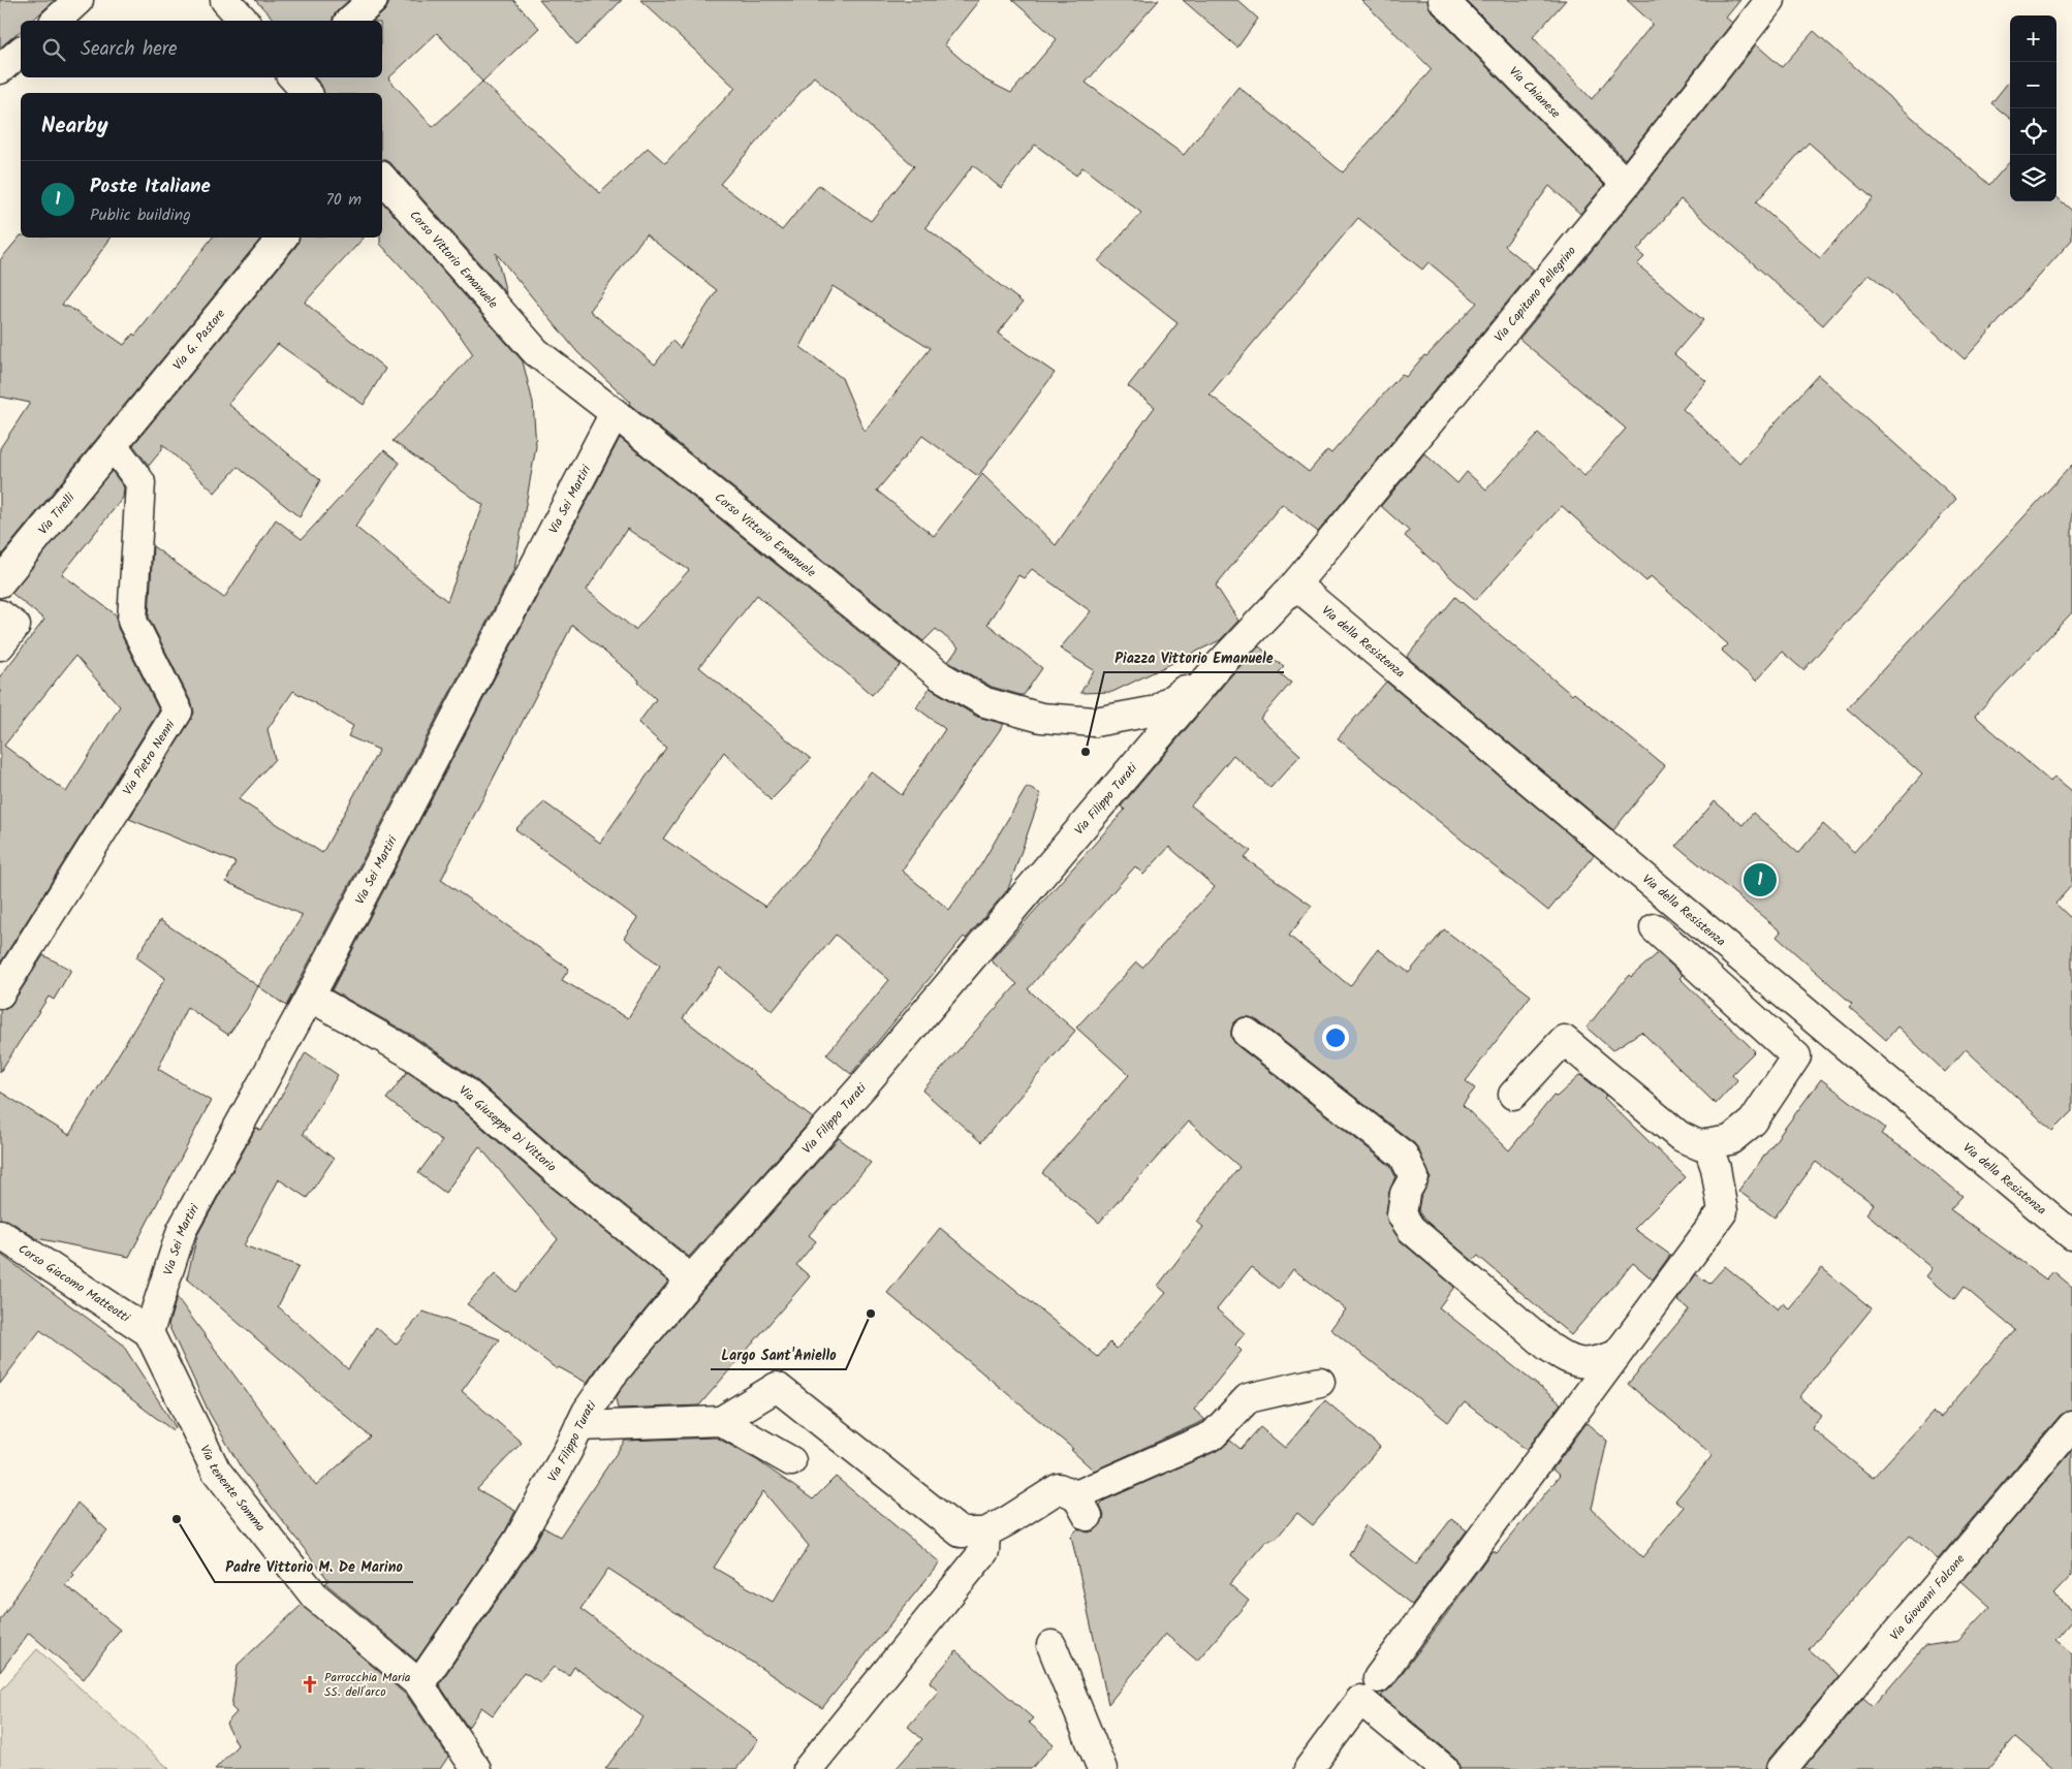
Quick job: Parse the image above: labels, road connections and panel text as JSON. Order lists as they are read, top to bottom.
{
  "streets": {
    "street": [
      "Via Chianese",
      "Corso Vittorio Emanuele",
      "Via Capitano Pellegrino",
      "Via G. Pastore",
      "Via Sei Martiri",
      "Via Tirelli",
      "Via della Resistenza",
      "Via Pietro Nenni",
      "Via Filippo Turati",
      "Via Giuseppe Di Vittorio",
      "Corso Giacomo Matteotti",
      "Via tenente Somma",
      "Via Giovanni Falcone"
    ]
  },
  "crossings": [
    ["Via Chianese", "Via Capitano Pellegrino"],
    ["Corso Vittorio Emanuele", "Via Sei Martiri"],
    ["Corso Vittorio Emanuele", "Via Filippo Turati"],
    ["Via Capitano Pellegrino", "Via della Resistenza"],
    ["Via Capitano Pellegrino", "Via Filippo Turati"],
    ["Via G. Pastore", "Via Tirelli"],
    ["Via G. Pastore", "Via Pietro Nenni"],
    ["Via Sei Martiri", "Via Giuseppe Di Vittorio"],
    ["Via Sei Martiri", "Corso Giacomo Matteotti"],
    ["Via Sei Martiri", "Via tenente Somma"],
    ["Via Tirelli", "Via Pietro Nenni"],
    ["Via della Resistenza", "Via Filippo Turati"],
    ["Via Filippo Turati", "Via Giuseppe Di Vittorio"],
    ["Via Filippo Turati", "Via tenente Somma"],
    ["Corso Giacomo Matteotti", "Via tenente Somma"]
  ],
  "places": {
    "other": ["Piazza Vittorio Emanuele", "Largo Sant'Aniello", "Padre Vittorio M. De Marino"],
    "church": ["Parrocchia Maria SS. dell'arco"]
  },
  "page": {
    "map_buttons": ["+", "−"],
    "search": "Search here",
    "heading": "Nearby",
    "list": [
      {
        "mark": "1",
        "name": "Poste Italiane",
        "note": "Public building",
        "value": "70 m"
      }
    ],
    "pins": "1"
  }
}
